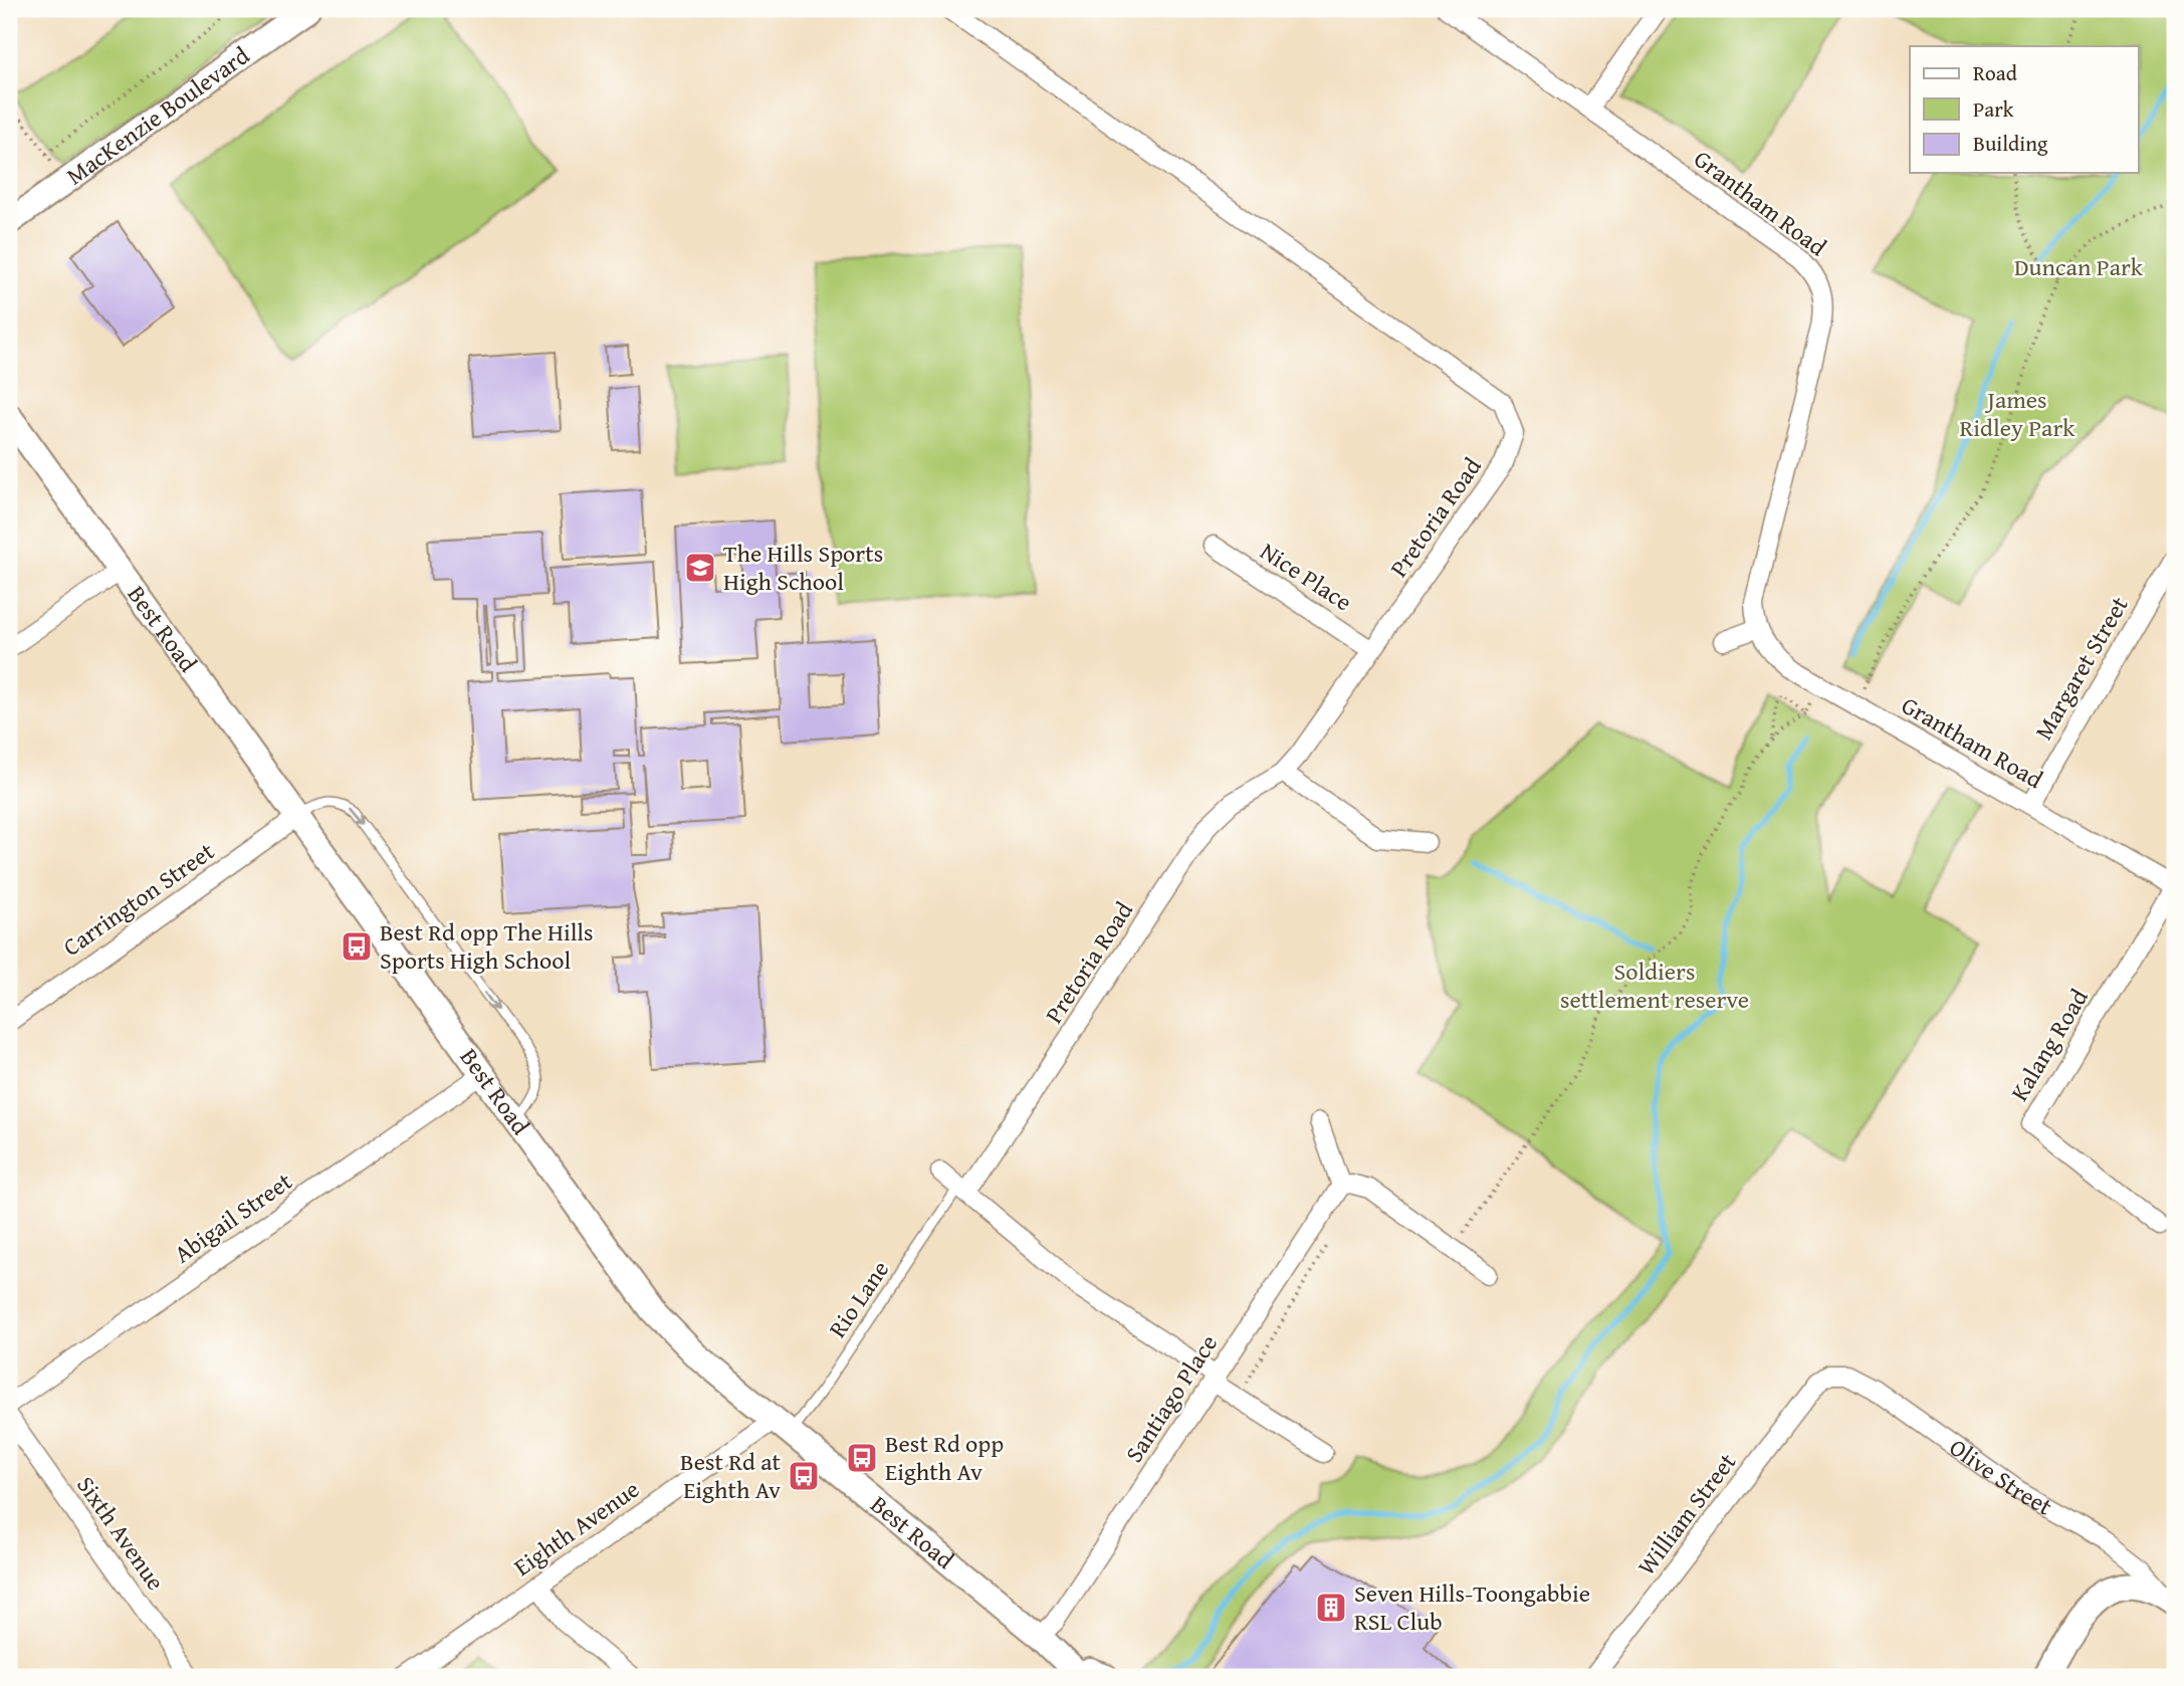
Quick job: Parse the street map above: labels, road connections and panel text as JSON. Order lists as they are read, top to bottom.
{
  "streets": {
    "main road": ["MacKenzie Boulevard", "Best Road"],
    "street": [
      "Grantham Road",
      "Pretoria Road",
      "Nice Place",
      "Margaret Street",
      "Carrington Street",
      "Kalang Road",
      "Abigail Street",
      "Santiago Place",
      "Olive Street",
      "William Street",
      "Eighth Avenue",
      "Sixth Avenue"
    ],
    "lane": ["Rio Lane"]
  },
  "crossings": [
    ["Grantham Road", "Margaret Street"],
    ["Grantham Road", "Kalang Road"],
    ["Pretoria Road", "Nice Place"],
    ["Pretoria Road", "Rio Lane"],
    ["Best Road", "Carrington Street"],
    ["Best Road", "Abigail Street"],
    ["Best Road", "Rio Lane"],
    ["Best Road", "Santiago Place"],
    ["Best Road", "Eighth Avenue"],
    ["Rio Lane", "Eighth Avenue"],
    ["Olive Street", "William Street"]
  ],
  "parks": ["Duncan Park", "James Ridley Park", "Soldiers settlement reserve"],
  "places": {
    "school or university": ["The Hills Sports High School"],
    "bus stop": ["Best Rd opp The Hills Sports High School", "Best Rd opp Eighth Av", "Best Rd at Eighth Av"],
    "building": ["Seven Hills-Toongabbie RSL Club"]
  },
  "legend": ["Road", "Park", "Building"]
}
